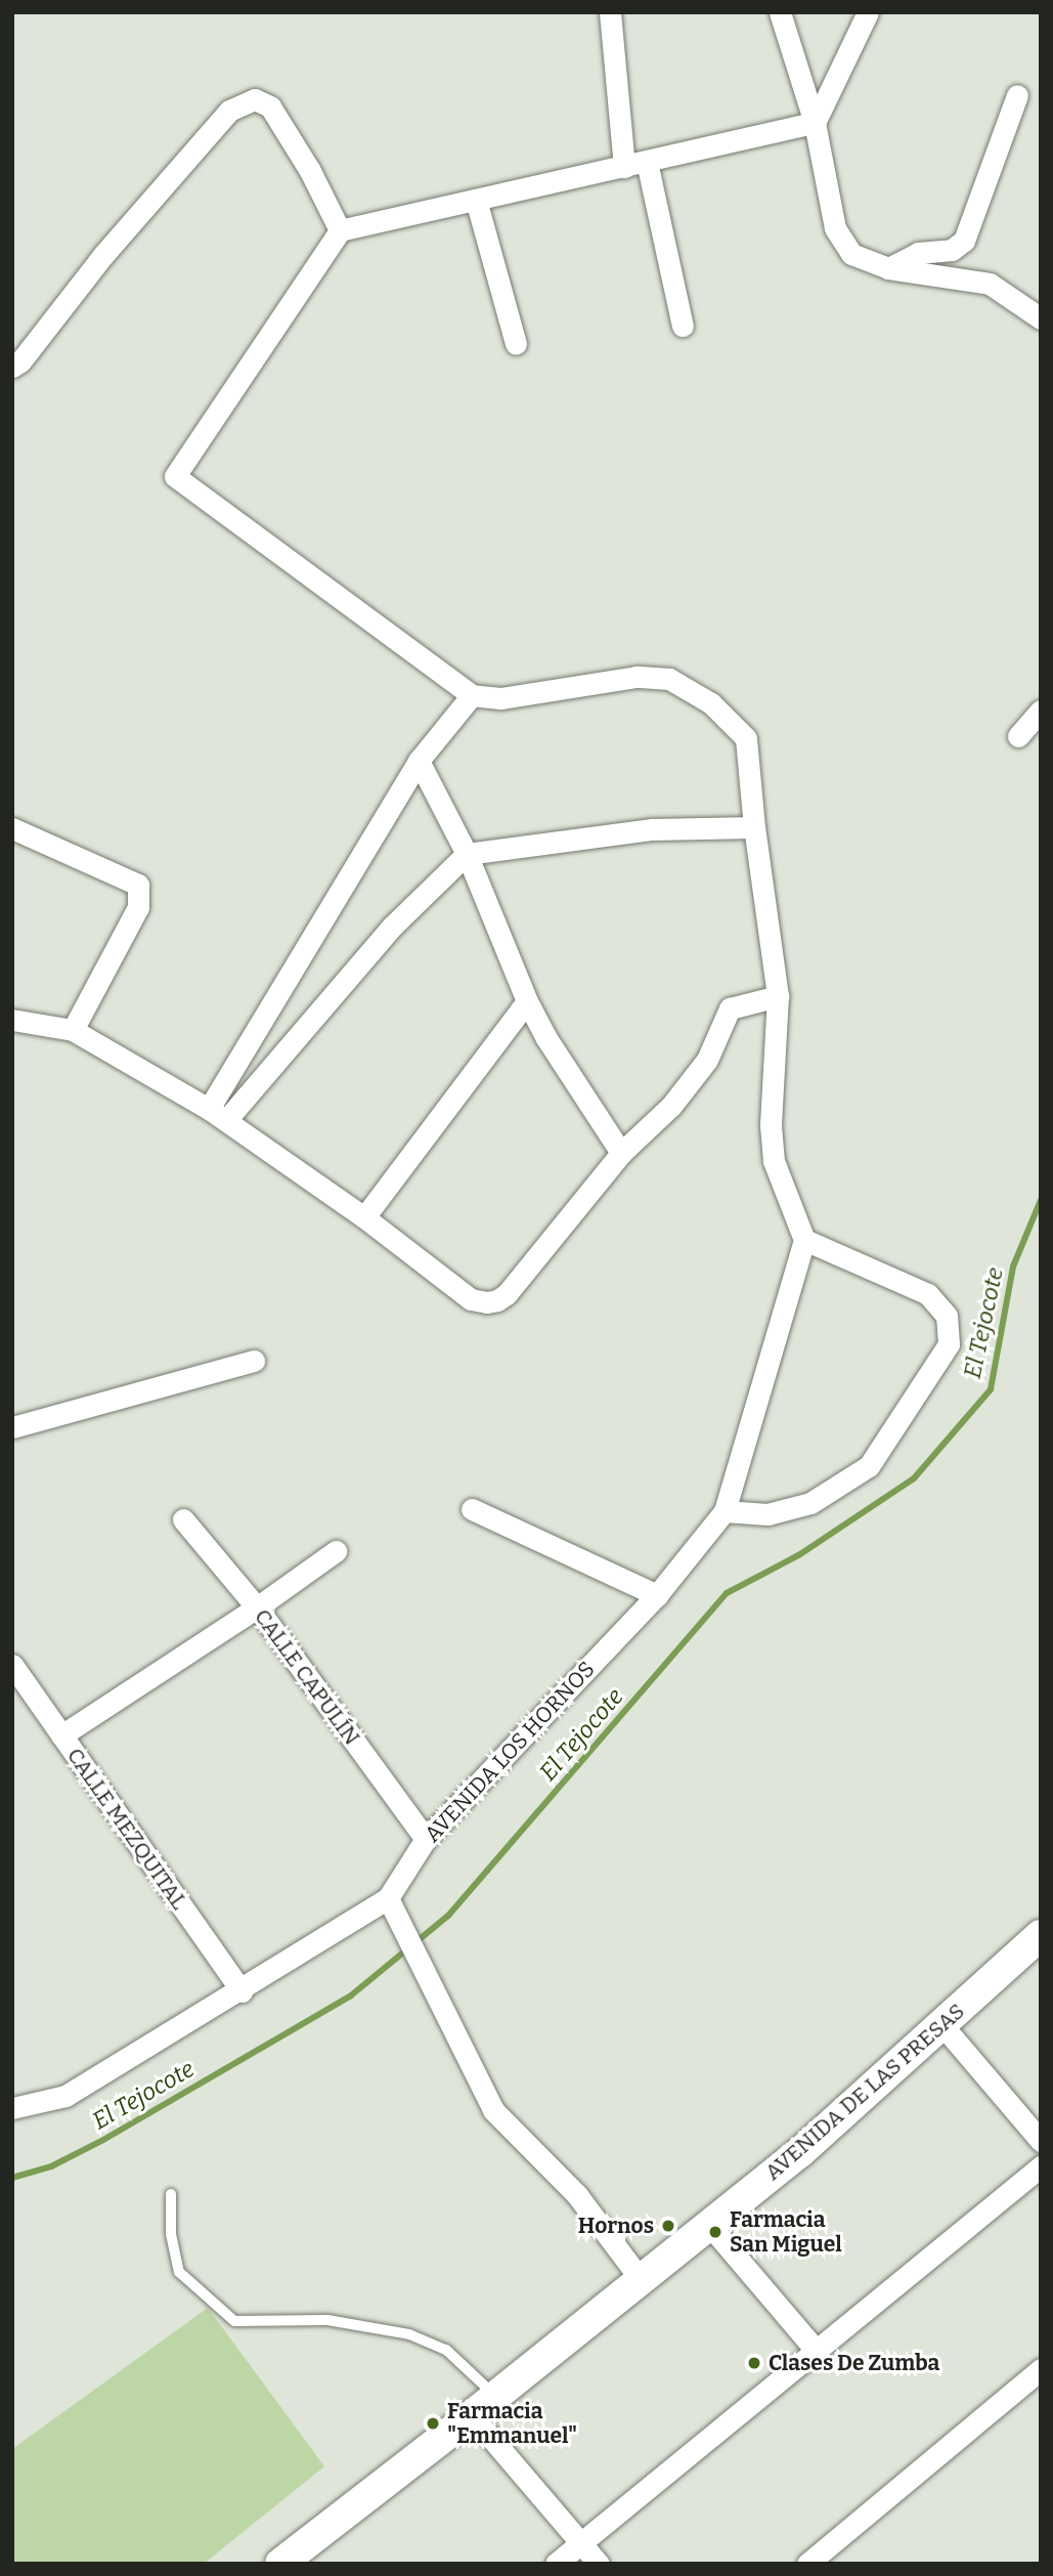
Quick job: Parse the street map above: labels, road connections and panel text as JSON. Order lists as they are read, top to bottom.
{
  "streets": {
    "main road": ["AVENIDA DE LAS PRESAS"],
    "street": ["CALLE CAPULÍN", "AVENIDA LOS HORNOS", "CALLE MEZQUITAL"]
  },
  "crossings": [
    ["CALLE CAPULÍN", "AVENIDA LOS HORNOS"],
    ["AVENIDA LOS HORNOS", "CALLE MEZQUITAL"]
  ],
  "water": ["El Tejocote"],
  "places": [
    "Hornos",
    "Farmacia San Miguel",
    "Clases De Zumba",
    "Farmacia \"Emmanuel\""
  ]
}
